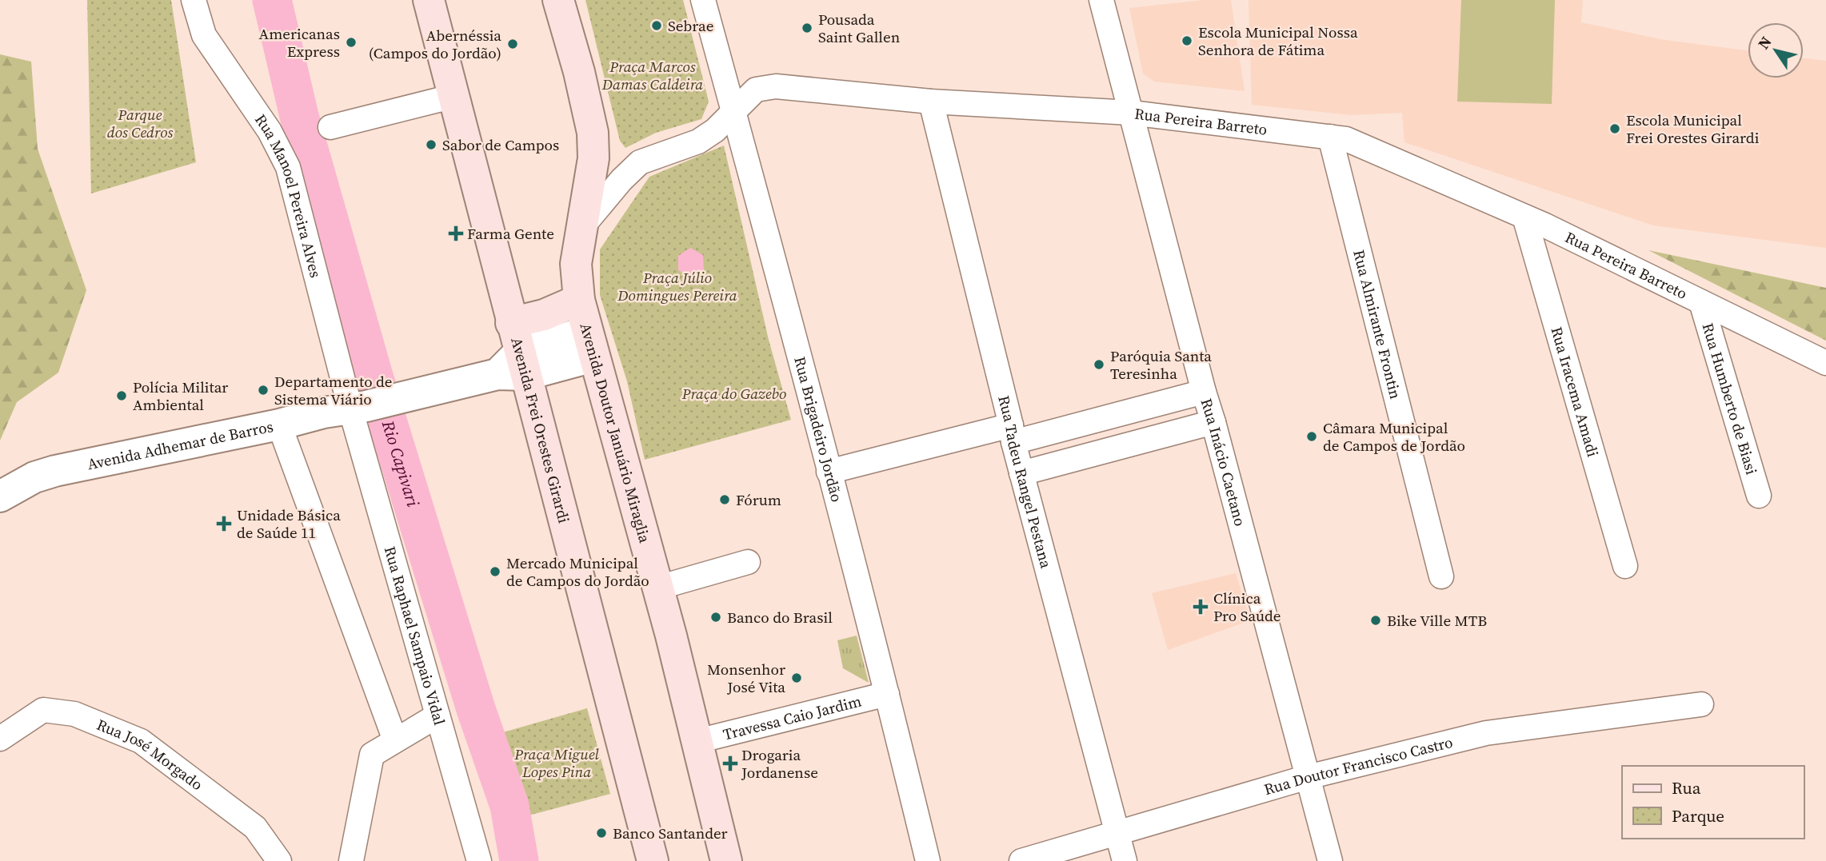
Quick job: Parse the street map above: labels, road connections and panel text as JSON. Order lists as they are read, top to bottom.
{
  "streets": {
    "main road": ["Avenida Frei Orestes Girardi", "Avenida Doutor Januário Miraglia"],
    "street": [
      "Rua Pereira Barreto",
      "Rua Manoel Pereira Alves",
      "Rua Almirante Frontin",
      "Rua Iracema Amadi",
      "Rua Humberto de Biasi",
      "Rua Brigadeiro Jordão",
      "Avenida Adhemar de Barros",
      "Rua Inácio Caetano",
      "Rua Tadeu Rangel Pestana",
      "Rua Raphael Sampaio Vidal",
      "Travessa Caio Jardim",
      "Rua José Morgado",
      "Rua Doutor Francisco Castro"
    ]
  },
  "crossings": [
    ["Rua Pereira Barreto", "Rua Almirante Frontin"],
    ["Rua Pereira Barreto", "Rua Iracema Amadi"],
    ["Rua Pereira Barreto", "Rua Humberto de Biasi"],
    ["Rua Pereira Barreto", "Rua Brigadeiro Jordão"],
    ["Rua Pereira Barreto", "Avenida Doutor Januário Miraglia"],
    ["Rua Pereira Barreto", "Rua Inácio Caetano"],
    ["Rua Pereira Barreto", "Rua Tadeu Rangel Pestana"],
    ["Rua Manoel Pereira Alves", "Avenida Adhemar de Barros"],
    ["Rua Manoel Pereira Alves", "Rua Raphael Sampaio Vidal"],
    ["Rua Brigadeiro Jordão", "Travessa Caio Jardim"],
    ["Avenida Frei Orestes Girardi", "Avenida Adhemar de Barros"],
    ["Avenida Doutor Januário Miraglia", "Avenida Adhemar de Barros"],
    ["Avenida Doutor Januário Miraglia", "Travessa Caio Jardim"],
    ["Avenida Adhemar de Barros", "Rua Raphael Sampaio Vidal"],
    ["Rua Inácio Caetano", "Rua Doutor Francisco Castro"],
    ["Rua Tadeu Rangel Pestana", "Rua Doutor Francisco Castro"]
  ],
  "water": ["Rio Capivari"],
  "parks": [
    "Praça Marcos Damas Caldeira",
    "Parque dos Cedros",
    "Praça Júlio Domingues Pereira",
    "Praça do Gazebo",
    "Praça Miguel Lopes Pina"
  ],
  "places": {
    "other": [
      "Sebrae",
      "Pousada Saint Gallen",
      "Escola Municipal Nossa Senhora de Fátima",
      "Americanas Express",
      "Abernéssia (Campos do Jordão)",
      "Escola Municipal Frei Orestes Girardi",
      "Sabor de Campos",
      "Paróquia Santa Teresinha",
      "Departamento de Sistema Viário",
      "Polícia Militar Ambiental",
      "Câmara Municipal de Campos de Jordão",
      "Fórum",
      "Mercado Municipal de Campos do Jordão",
      "Banco do Brasil",
      "Bike Ville MTB",
      "Monsenhor José Vita",
      "Banco Santander"
    ],
    "health": [
      "Farma Gente",
      "Unidade Básica de Saúde 11",
      "Clínica Pro Saúde",
      "Drogaria Jordanense"
    ]
  },
  "legend": ["Rua", "Parque"],
  "north": "top left"
}
